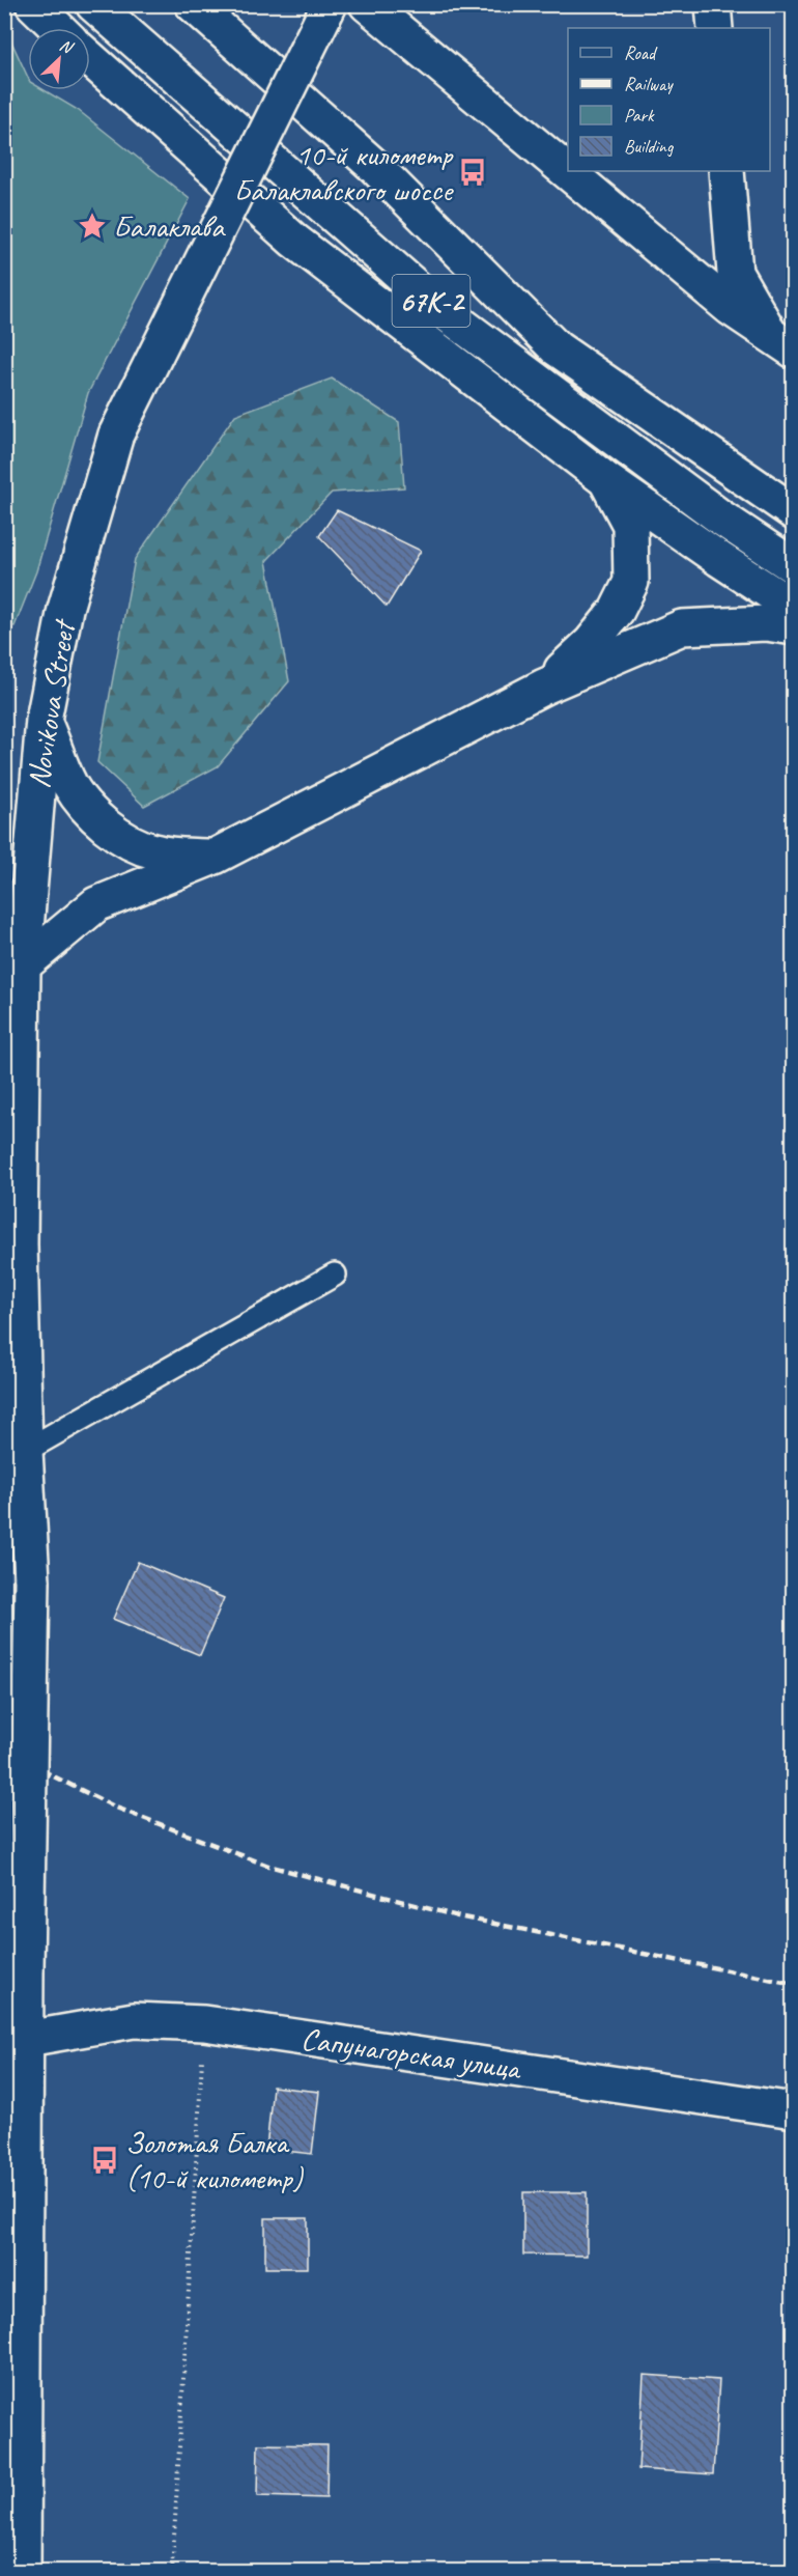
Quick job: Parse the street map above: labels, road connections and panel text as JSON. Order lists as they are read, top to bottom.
{
  "streets": {
    "main road": ["67К-2", "Novikova Street", "Сапунагорская улица"]
  },
  "crossings": [
    ["Novikova Street", "Сапунагорская улица"]
  ],
  "places": {
    "bus stop": ["10-й километр Балаклавского шоссе", "Золотая Балка (10-й километр)"],
    "place": ["Балаклава"]
  },
  "legend": [
    "Road",
    "Railway",
    "Park",
    "Building"
  ],
  "north": "top right"
}
